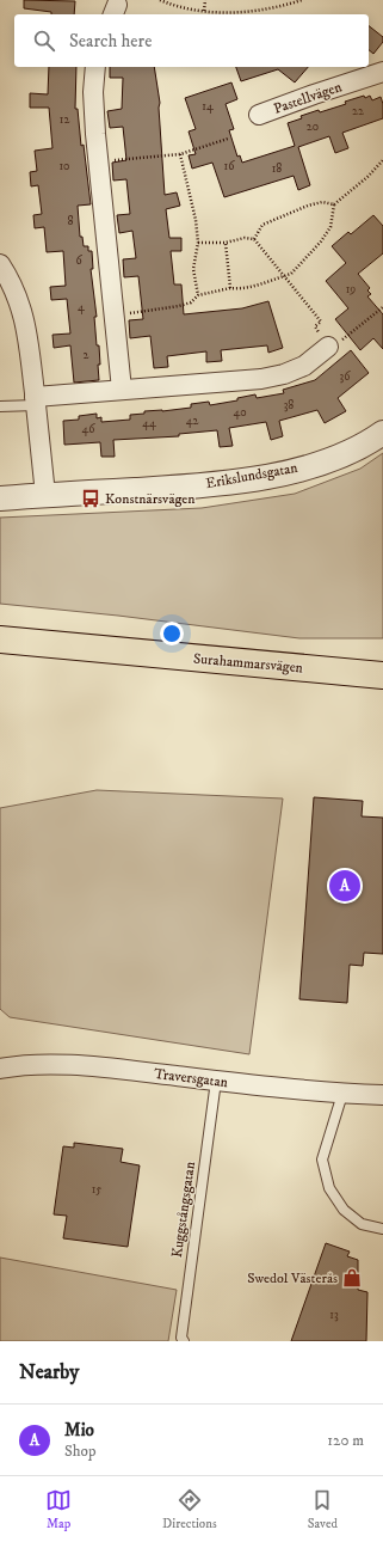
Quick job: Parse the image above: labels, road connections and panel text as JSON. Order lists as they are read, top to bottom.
{
  "streets": {
    "main road": ["Surahammarsvägen"],
    "street": ["Pastellvägen", "Erikslundsgatan", "Traversgatan"],
    "lane": ["Kuggstångsgatan"]
  },
  "crossings": [
    ["Traversgatan", "Kuggstångsgatan"]
  ],
  "places": {
    "bus stop": ["Konstnärsvägen"],
    "shop": ["Swedol Västerås"]
  },
  "house_numbers": [
    "14",
    "22",
    "12",
    "20",
    "10",
    "16",
    "18",
    "8",
    "6",
    "19",
    "4",
    "2",
    "36",
    "38",
    "40",
    "42",
    "44",
    "46",
    "15",
    "13"
  ],
  "page": {
    "search": "Search here",
    "pins": "A",
    "heading": "Nearby",
    "list": [
      {
        "mark": "A",
        "name": "Mio",
        "note": "Shop",
        "value": "120 m"
      }
    ],
    "nav": ["Map", "Directions", "Saved"]
  }
}
